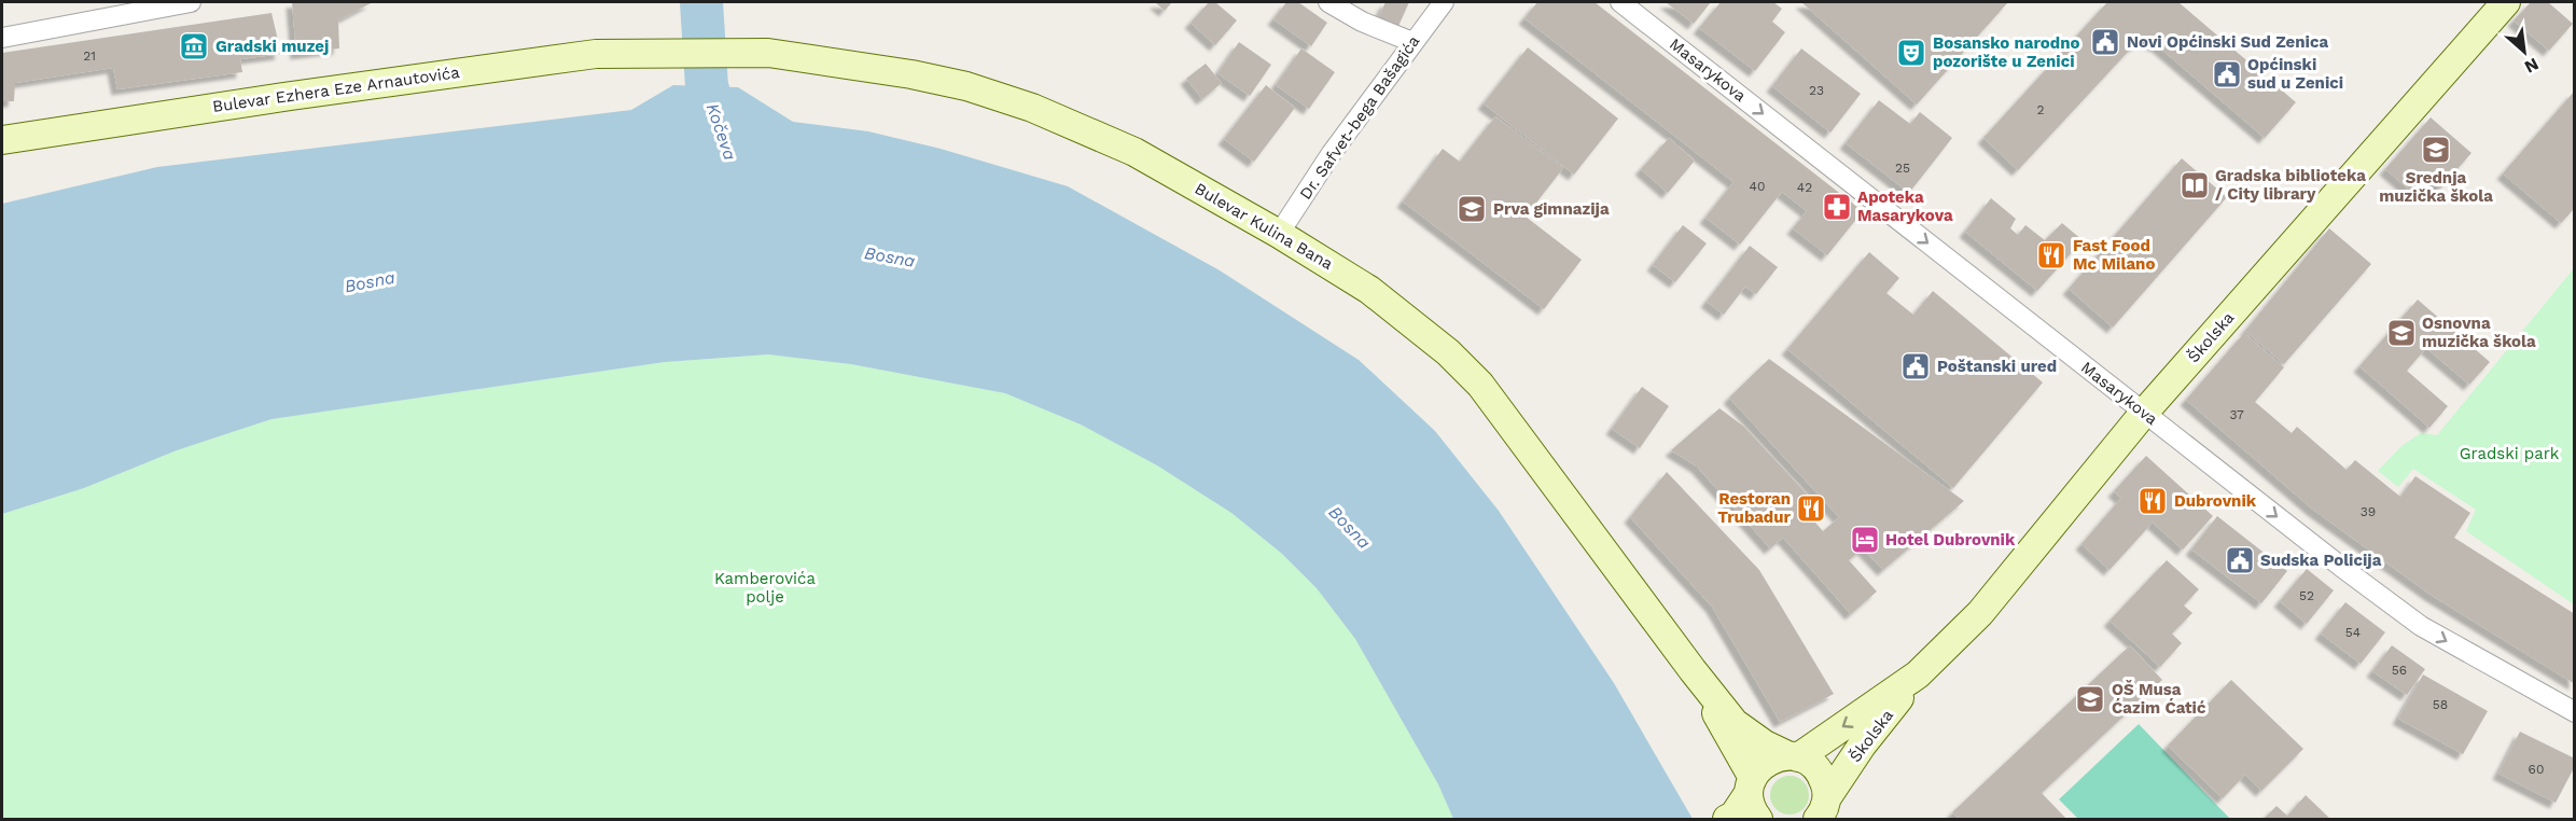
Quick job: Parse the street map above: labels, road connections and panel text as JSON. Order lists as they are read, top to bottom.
{
  "streets": {
    "street": [
      "Masarykova",
      "Bulevar Ezhera Eze Arnautovića",
      "Dr. Safvet-bega Bašagića",
      "Bulevar Kulina Bana",
      "Školska"
    ]
  },
  "crossings": [
    ["Masarykova", "Školska"],
    ["Bulevar Ezhera Eze Arnautovića", "Bulevar Kulina Bana"],
    ["Dr. Safvet-bega Bašagića", "Bulevar Kulina Bana"],
    ["Bulevar Kulina Bana", "Školska"]
  ],
  "one_way": ["Masarykova"],
  "water": ["Kočeva", "Bosna"],
  "parks": ["Gradski park", "Kamberovića polje"],
  "places": {
    "public building": [
      "Novi Općinski Sud Zenica",
      "Općinski sud u Zenici",
      "Poštanski ured",
      "Sudska Policija"
    ],
    "museum": ["Gradski muzej"],
    "theatre": ["Bosansko narodno pozorište u Zenici"],
    "school or university": [
      "Srednja muzička škola",
      "Prva gimnazija",
      "Osnovna muzička škola",
      "OŠ Musa Ćazim Ćatić"
    ],
    "library": ["Gradska biblioteka / City library"],
    "pharmacy": ["Apoteka Masarykova"],
    "restaurant": ["Fast Food Mc Milano", "Dubrovnik", "Restoran Trubadur"],
    "hotel": ["Hotel Dubrovnik"]
  },
  "house_numbers": [
    "21",
    "23",
    "2",
    "25",
    "40",
    "42",
    "37",
    "39",
    "52",
    "54",
    "56",
    "58",
    "60"
  ],
  "north": "bottom right"
}
